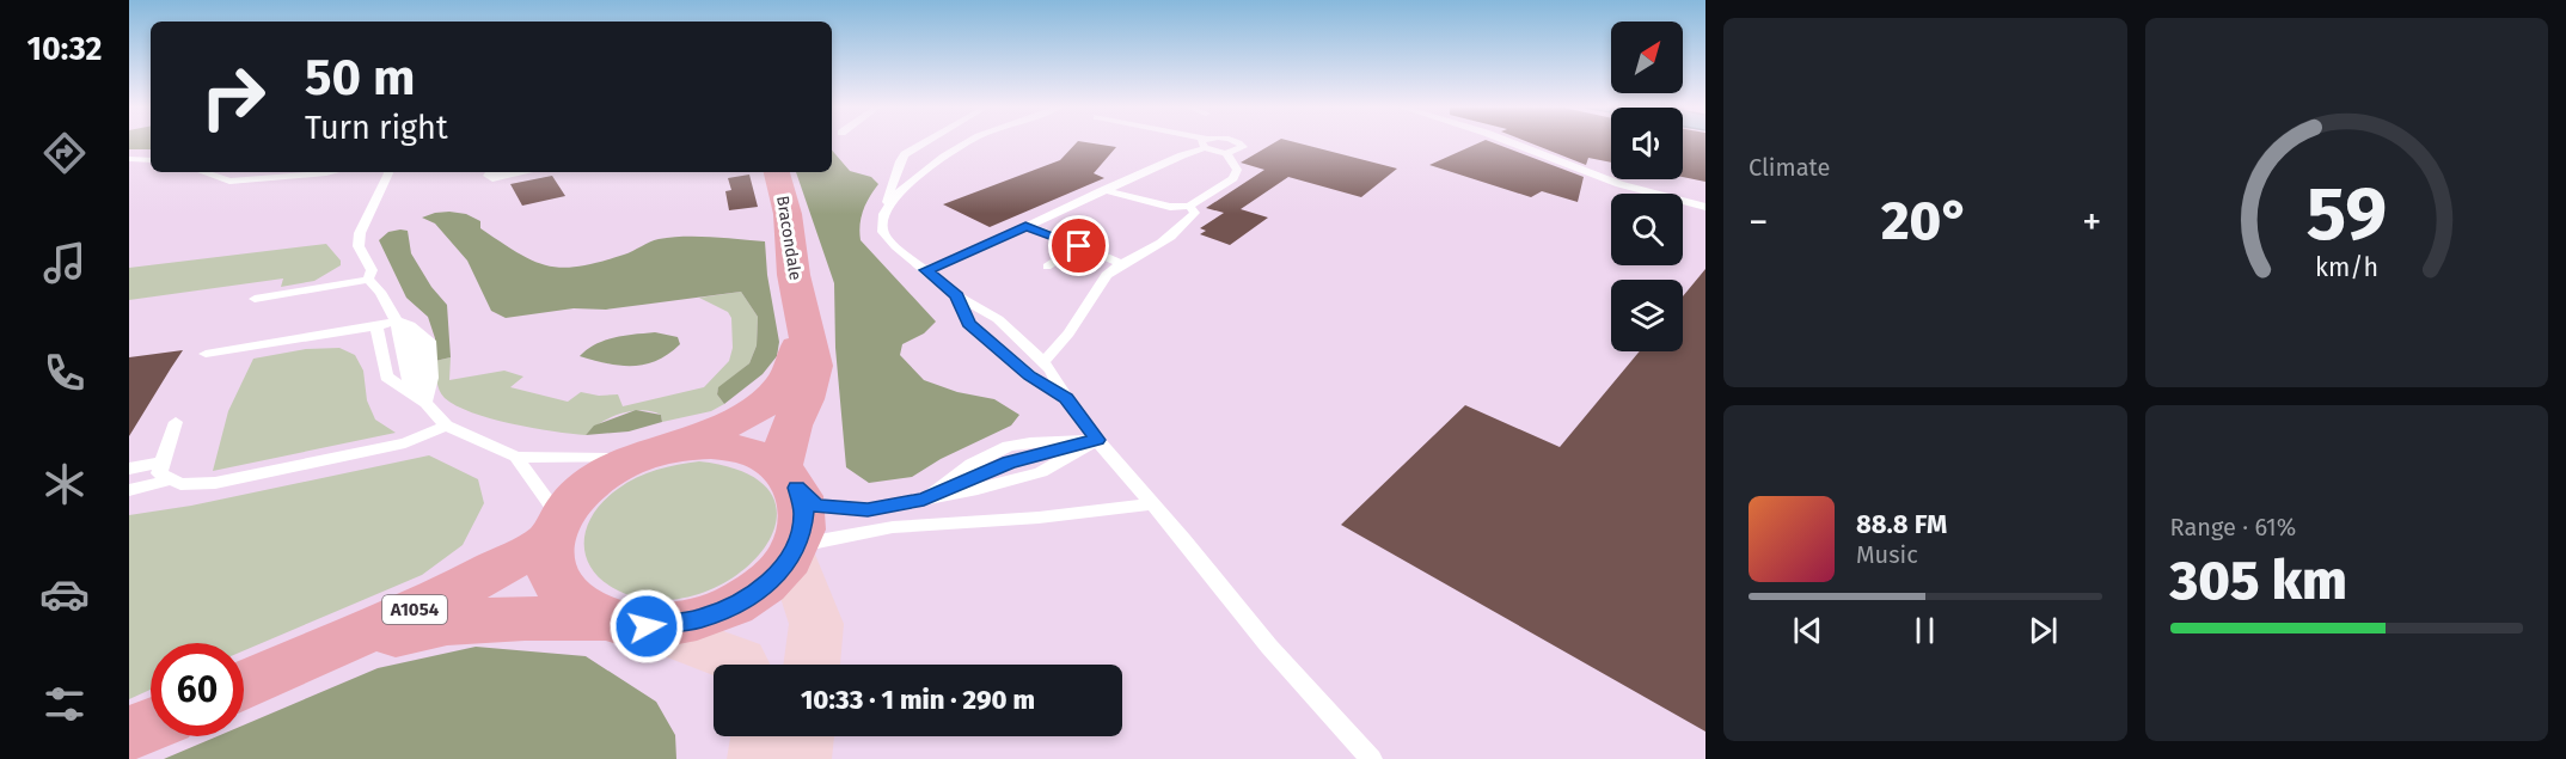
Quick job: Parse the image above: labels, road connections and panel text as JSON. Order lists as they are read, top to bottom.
{
  "streets": {
    "main road": ["Bracondale", "A1054"]
  },
  "crossings": [
    ["Bracondale", "A1054"]
  ],
  "north": "top right",
  "page": {
    "tabs": "10:32",
    "tile": [
      "Climate",
      ["Range · 61%", "305 km"]
    ],
    "turn": ["50 m", "Turn right"],
    "heat": ["−", "20°", "+"],
    "song": ["88.8 FM", "Music"],
    "limit": "60",
    "trip": "10:33 · 1 min · 290 m",
    "gauge": ["59", "km/h"]
  }
}
